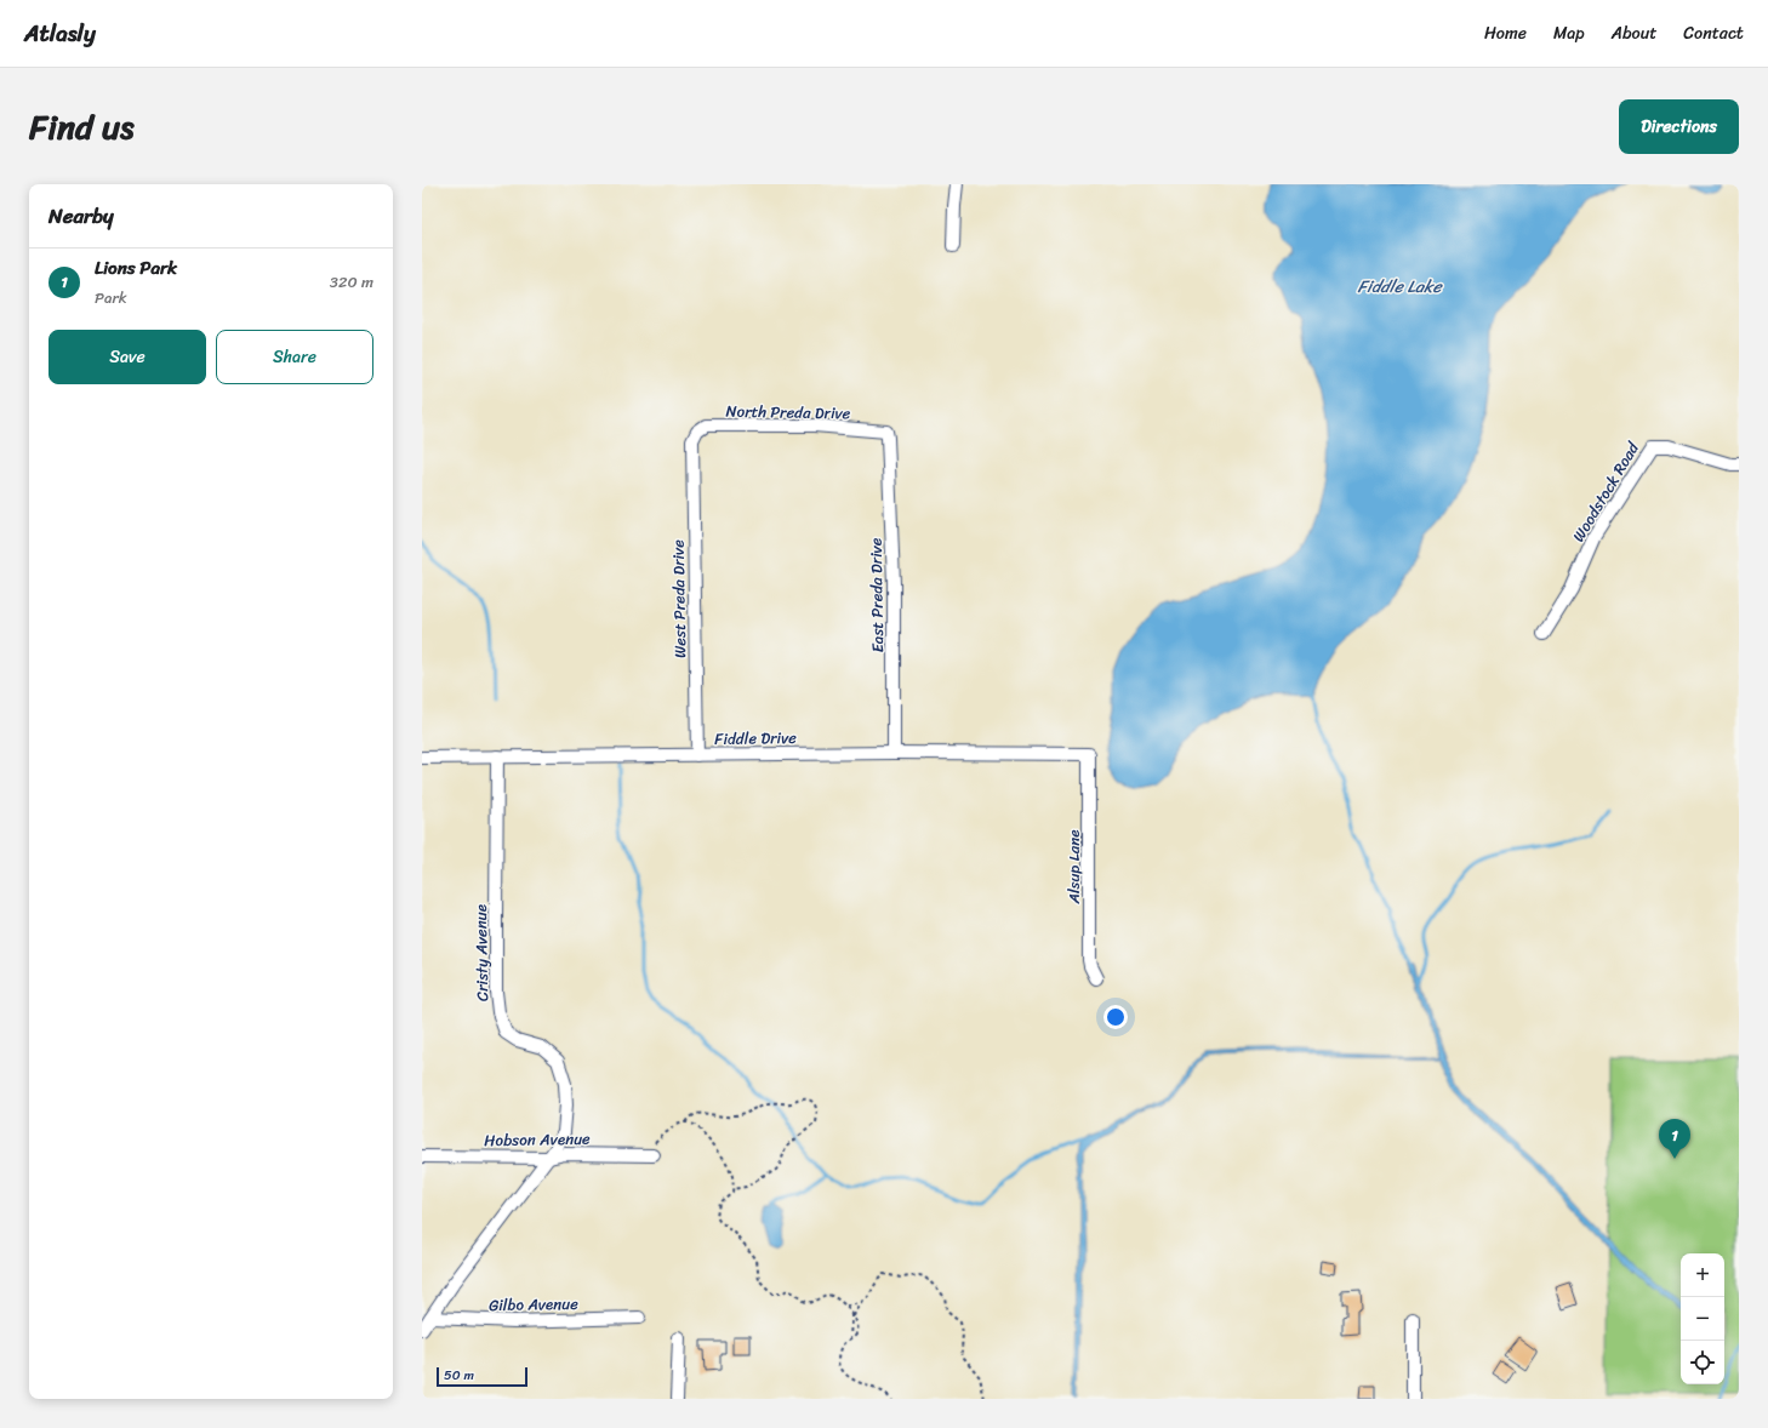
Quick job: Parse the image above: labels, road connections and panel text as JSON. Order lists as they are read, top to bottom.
{
  "streets": {
    "street": [
      "North Preda Drive",
      "Woodstock Road",
      "East Preda Drive",
      "West Preda Drive",
      "Fiddle Drive",
      "Alsup Lane",
      "Cristy Avenue",
      "Hobson Avenue",
      "Gilbo Avenue"
    ]
  },
  "crossings": [
    ["North Preda Drive", "East Preda Drive"],
    ["North Preda Drive", "West Preda Drive"],
    ["East Preda Drive", "Fiddle Drive"],
    ["West Preda Drive", "Fiddle Drive"],
    ["Fiddle Drive", "Alsup Lane"],
    ["Fiddle Drive", "Cristy Avenue"],
    ["Cristy Avenue", "Hobson Avenue"],
    ["Cristy Avenue", "Gilbo Avenue"]
  ],
  "water": ["Fiddle Lake"],
  "scale_bar": "50 m",
  "page": {
    "header": "Atlasly",
    "nav": [
      "Home",
      "Map",
      "About",
      "Contact"
    ],
    "title": "Find us",
    "buttons": [
      "Directions",
      ["Save", "Share"]
    ],
    "heading": "Nearby",
    "list": [
      {
        "mark": "1",
        "name": "Lions Park",
        "note": "Park",
        "value": "320 m"
      }
    ],
    "pins": "1",
    "map_buttons": ["+", "−"],
    "scale": "50 m"
  }
}
